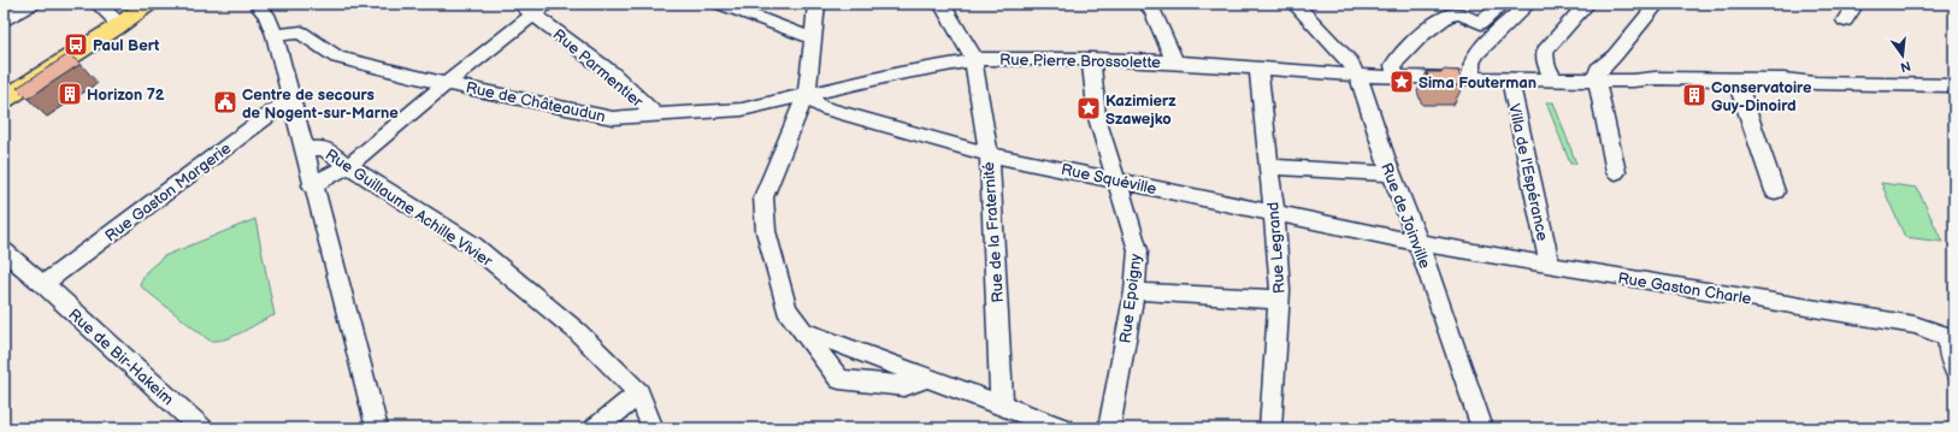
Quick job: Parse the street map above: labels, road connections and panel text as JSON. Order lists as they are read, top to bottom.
{
  "streets": {
    "street": [
      "Rue Pierre Brossolette",
      "Rue Parmentier",
      "Rue de Châteaudun",
      "Villa de l'Espérance",
      "Rue Squéville",
      "Rue Gaston Margerie",
      "Rue Guillaume Achille Vivier",
      "Rue de Joinville",
      "Rue de la Fraternité",
      "Rue Legrand",
      "Rue Gaston Charle",
      "Rue Epoigny",
      "Rue de Bir-Hakeim"
    ]
  },
  "crossings": [
    ["Rue Pierre Brossolette", "Rue de Châteaudun"],
    ["Rue Pierre Brossolette", "Villa de l'Espérance"],
    ["Rue Pierre Brossolette", "Rue Squéville"],
    ["Rue Pierre Brossolette", "Rue de Joinville"],
    ["Rue Pierre Brossolette", "Rue de la Fraternité"],
    ["Rue Pierre Brossolette", "Rue Legrand"],
    ["Rue Pierre Brossolette", "Rue Epoigny"],
    ["Rue Parmentier", "Rue de Châteaudun"],
    ["Rue de Châteaudun", "Rue Squéville"],
    ["Villa de l'Espérance", "Rue Gaston Charle"],
    ["Rue Squéville", "Rue de Joinville"],
    ["Rue Squéville", "Rue de la Fraternité"],
    ["Rue Squéville", "Rue Legrand"],
    ["Rue Squéville", "Rue Gaston Charle"],
    ["Rue Squéville", "Rue Epoigny"],
    ["Rue Gaston Margerie", "Rue de Bir-Hakeim"],
    ["Rue de Joinville", "Rue Gaston Charle"]
  ],
  "places": {
    "bus stop": ["Paul Bert"],
    "place": ["Sima Fouterman", "Kazimierz Szawejko"],
    "building": ["Horizon 72", "Conservatoire Guy-Dinoird"],
    "public building": ["Centre de secours de Nogent-sur-Marne"]
  },
  "north": "bottom"
}
